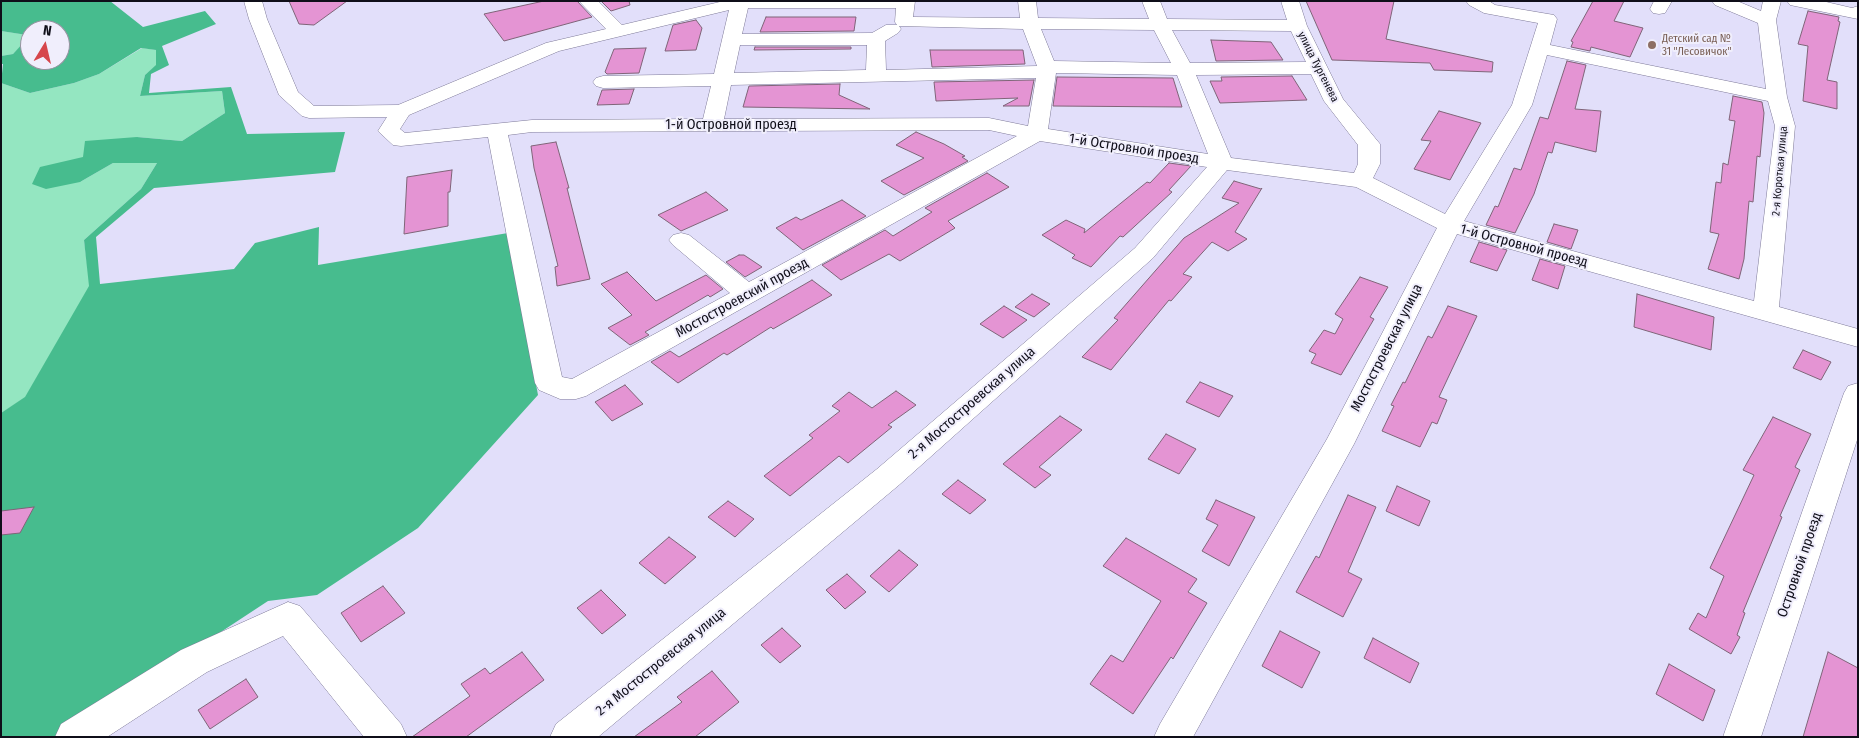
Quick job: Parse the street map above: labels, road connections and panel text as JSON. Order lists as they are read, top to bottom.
{
  "streets": {
    "street": [
      "улица Тургенева",
      "1-й Островной проезд",
      "2-я Короткая улица",
      "Мостостроевский проезд",
      "Мостостроевская улица",
      "2-я Мостостроевская улица",
      "Островной проезд"
    ]
  },
  "crossings": [
    ["улица Тургенева", "1-й Островной проезд"],
    ["1-й Островной проезд", "2-я Короткая улица"],
    ["1-й Островной проезд", "Мостостроевский проезд"],
    ["1-й Островной проезд", "Мостостроевская улица"],
    ["1-й Островной проезд", "2-я Мостостроевская улица"]
  ],
  "places": ["Детский сад № 31 \"Лесовичок\""],
  "north": "top"
}
